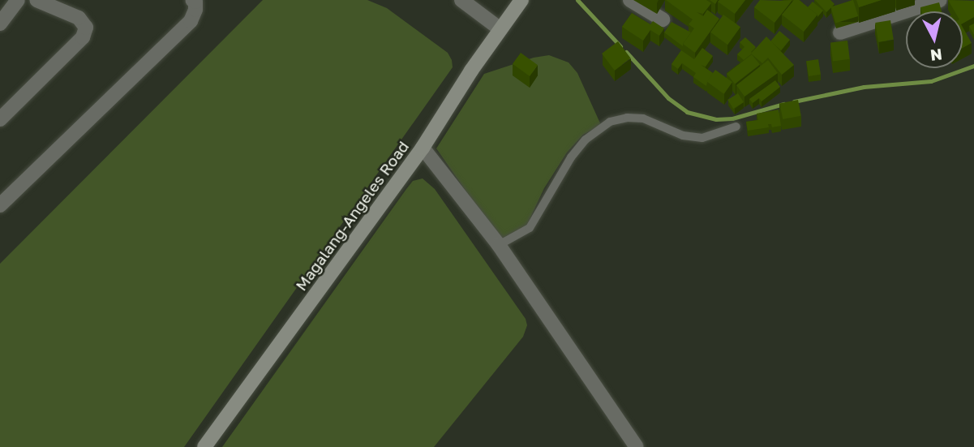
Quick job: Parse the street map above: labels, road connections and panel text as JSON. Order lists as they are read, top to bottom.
{
  "streets": {
    "main road": ["Magalang-Angeles Road"]
  },
  "north": "bottom"
}
